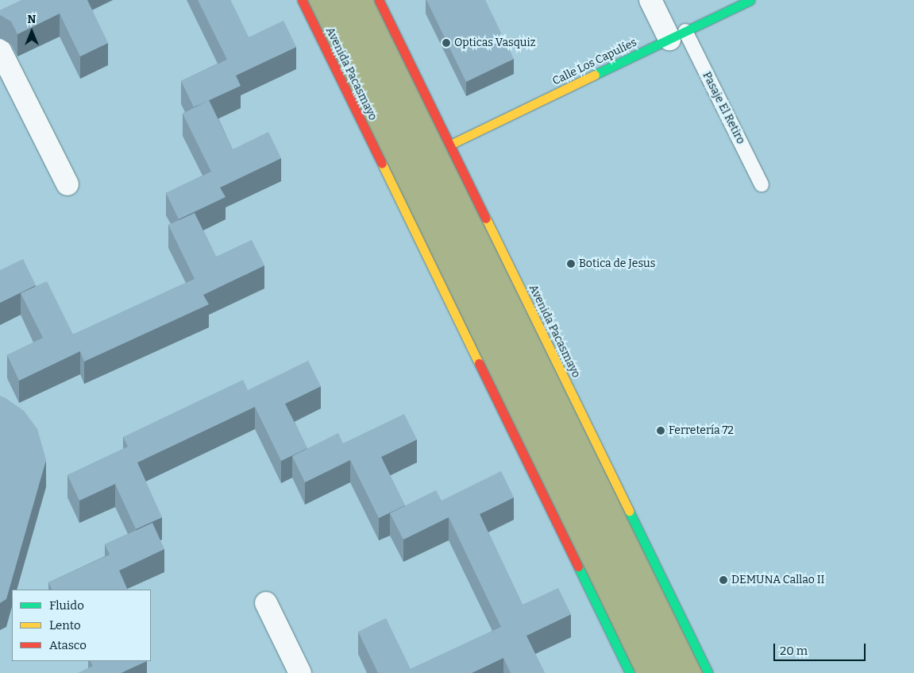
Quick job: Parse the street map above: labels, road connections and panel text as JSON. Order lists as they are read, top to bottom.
{
  "streets": {
    "main road": ["Calle Los Capulíes", "Avenida Pacasmayo"],
    "lane": ["Pasaje El Retiro"]
  },
  "crossings": [
    ["Calle Los Capulíes", "Avenida Pacasmayo"],
    ["Calle Los Capulíes", "Pasaje El Retiro"]
  ],
  "places": [
    "Opticas Vasquiz",
    "Botica de Jesus",
    "Ferretería 72",
    "DEMUNA Callao II"
  ],
  "legend": ["Fluido", "Lento", "Atasco"],
  "scale_bar": "20 m",
  "north": "top"
}
